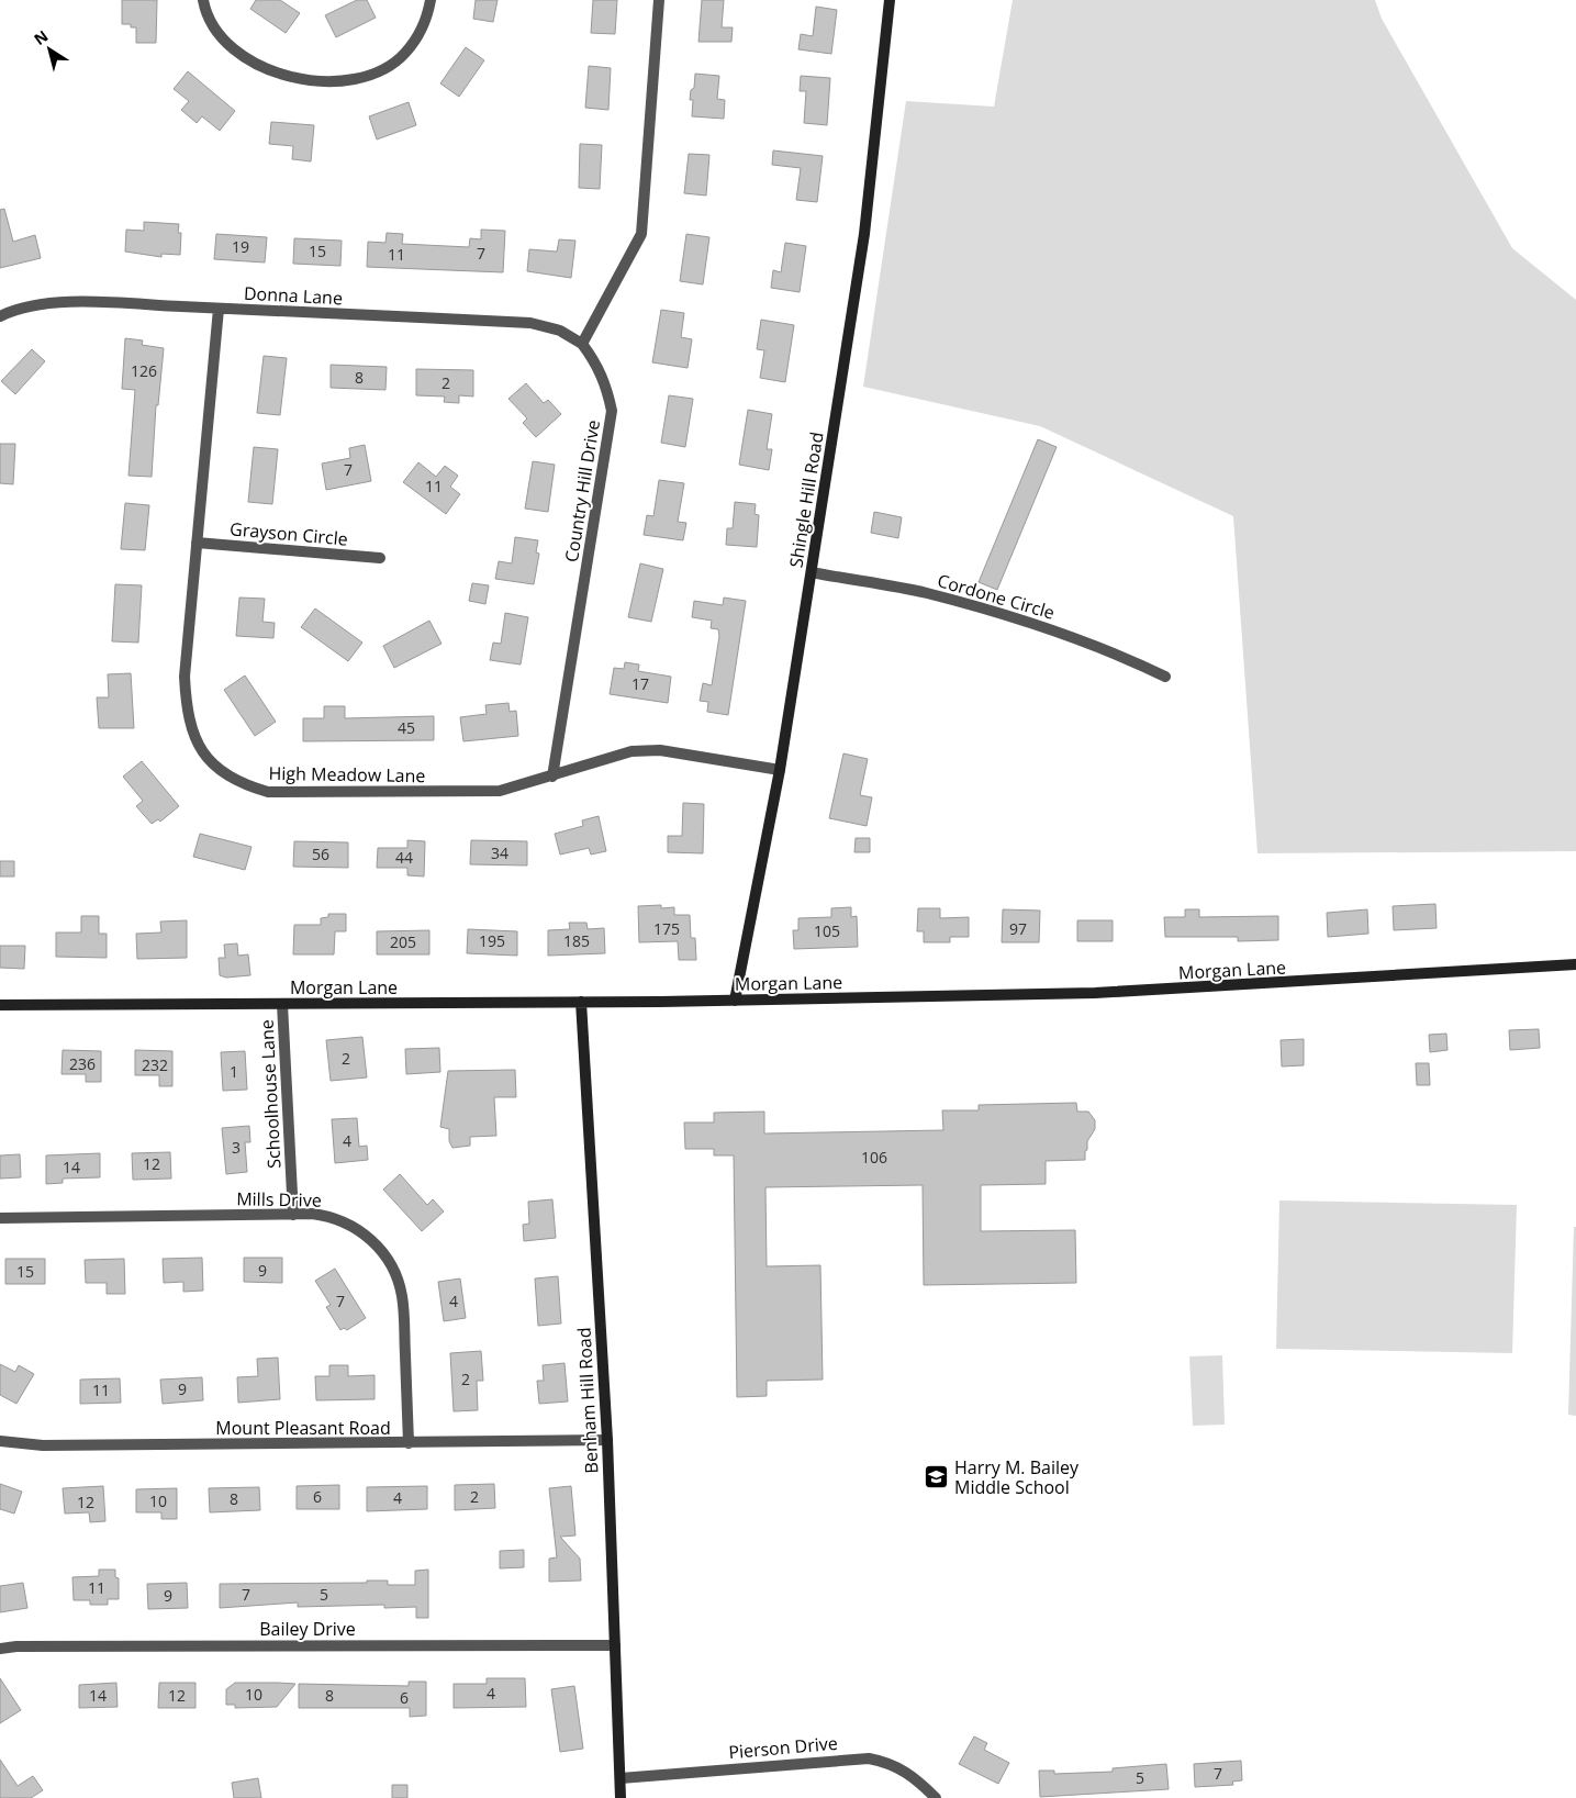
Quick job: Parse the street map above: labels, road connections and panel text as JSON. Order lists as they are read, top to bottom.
{
  "streets": {
    "street": [
      "Donna Lane",
      "Country Hill Drive",
      "Shingle Hill Road",
      "Grayson Circle",
      "Cordone Circle",
      "High Meadow Lane",
      "Morgan Lane",
      "Schoolhouse Lane",
      "Mills Drive",
      "Benham Hill Road",
      "Mount Pleasant Road",
      "Bailey Drive",
      "Pierson Drive"
    ]
  },
  "crossings": [
    ["Donna Lane", "Country Hill Drive"],
    ["Donna Lane", "High Meadow Lane"],
    ["Country Hill Drive", "High Meadow Lane"],
    ["Shingle Hill Road", "Cordone Circle"],
    ["Shingle Hill Road", "High Meadow Lane"],
    ["Shingle Hill Road", "Morgan Lane"],
    ["Grayson Circle", "High Meadow Lane"],
    ["Morgan Lane", "Schoolhouse Lane"],
    ["Morgan Lane", "Benham Hill Road"],
    ["Schoolhouse Lane", "Mills Drive"],
    ["Mills Drive", "Mount Pleasant Road"],
    ["Benham Hill Road", "Mount Pleasant Road"],
    ["Benham Hill Road", "Bailey Drive"],
    ["Benham Hill Road", "Pierson Drive"]
  ],
  "places": {
    "school or university": ["Harry M. Bailey Middle School"]
  },
  "house_numbers": [
    "19",
    "15",
    "7",
    "11",
    "126",
    "8",
    "2",
    "7",
    "11",
    "17",
    "45",
    "34",
    "56",
    "44",
    "175",
    "97",
    "105",
    "195",
    "185",
    "205",
    "2",
    "236",
    "232",
    "1",
    "4",
    "3",
    "106",
    "12",
    "14",
    "9",
    "15",
    "7",
    "4",
    "2",
    "9",
    "11",
    "6",
    "2",
    "4",
    "8",
    "10",
    "12",
    "11",
    "7",
    "5",
    "9",
    "4",
    "10",
    "14",
    "12",
    "8",
    "6",
    "7",
    "5"
  ],
  "north": "top left"
}
